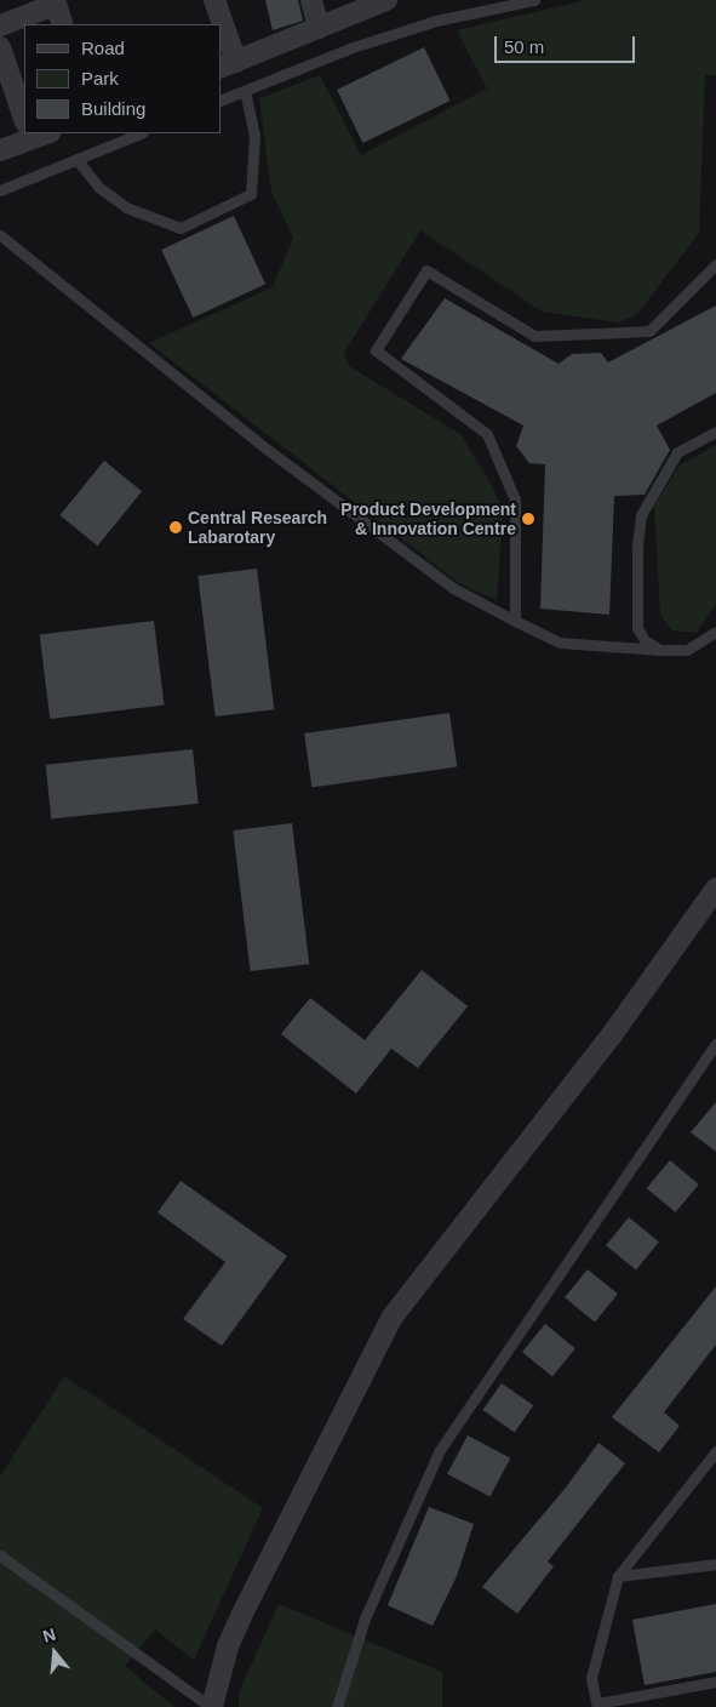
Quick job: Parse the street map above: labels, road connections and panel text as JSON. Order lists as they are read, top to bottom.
{
  "places": ["Product Development & Innovation Centre", "Central Research Labarotary"],
  "legend": ["Road", "Park", "Building"],
  "scale_bar": "50 m",
  "north": "top"
}
